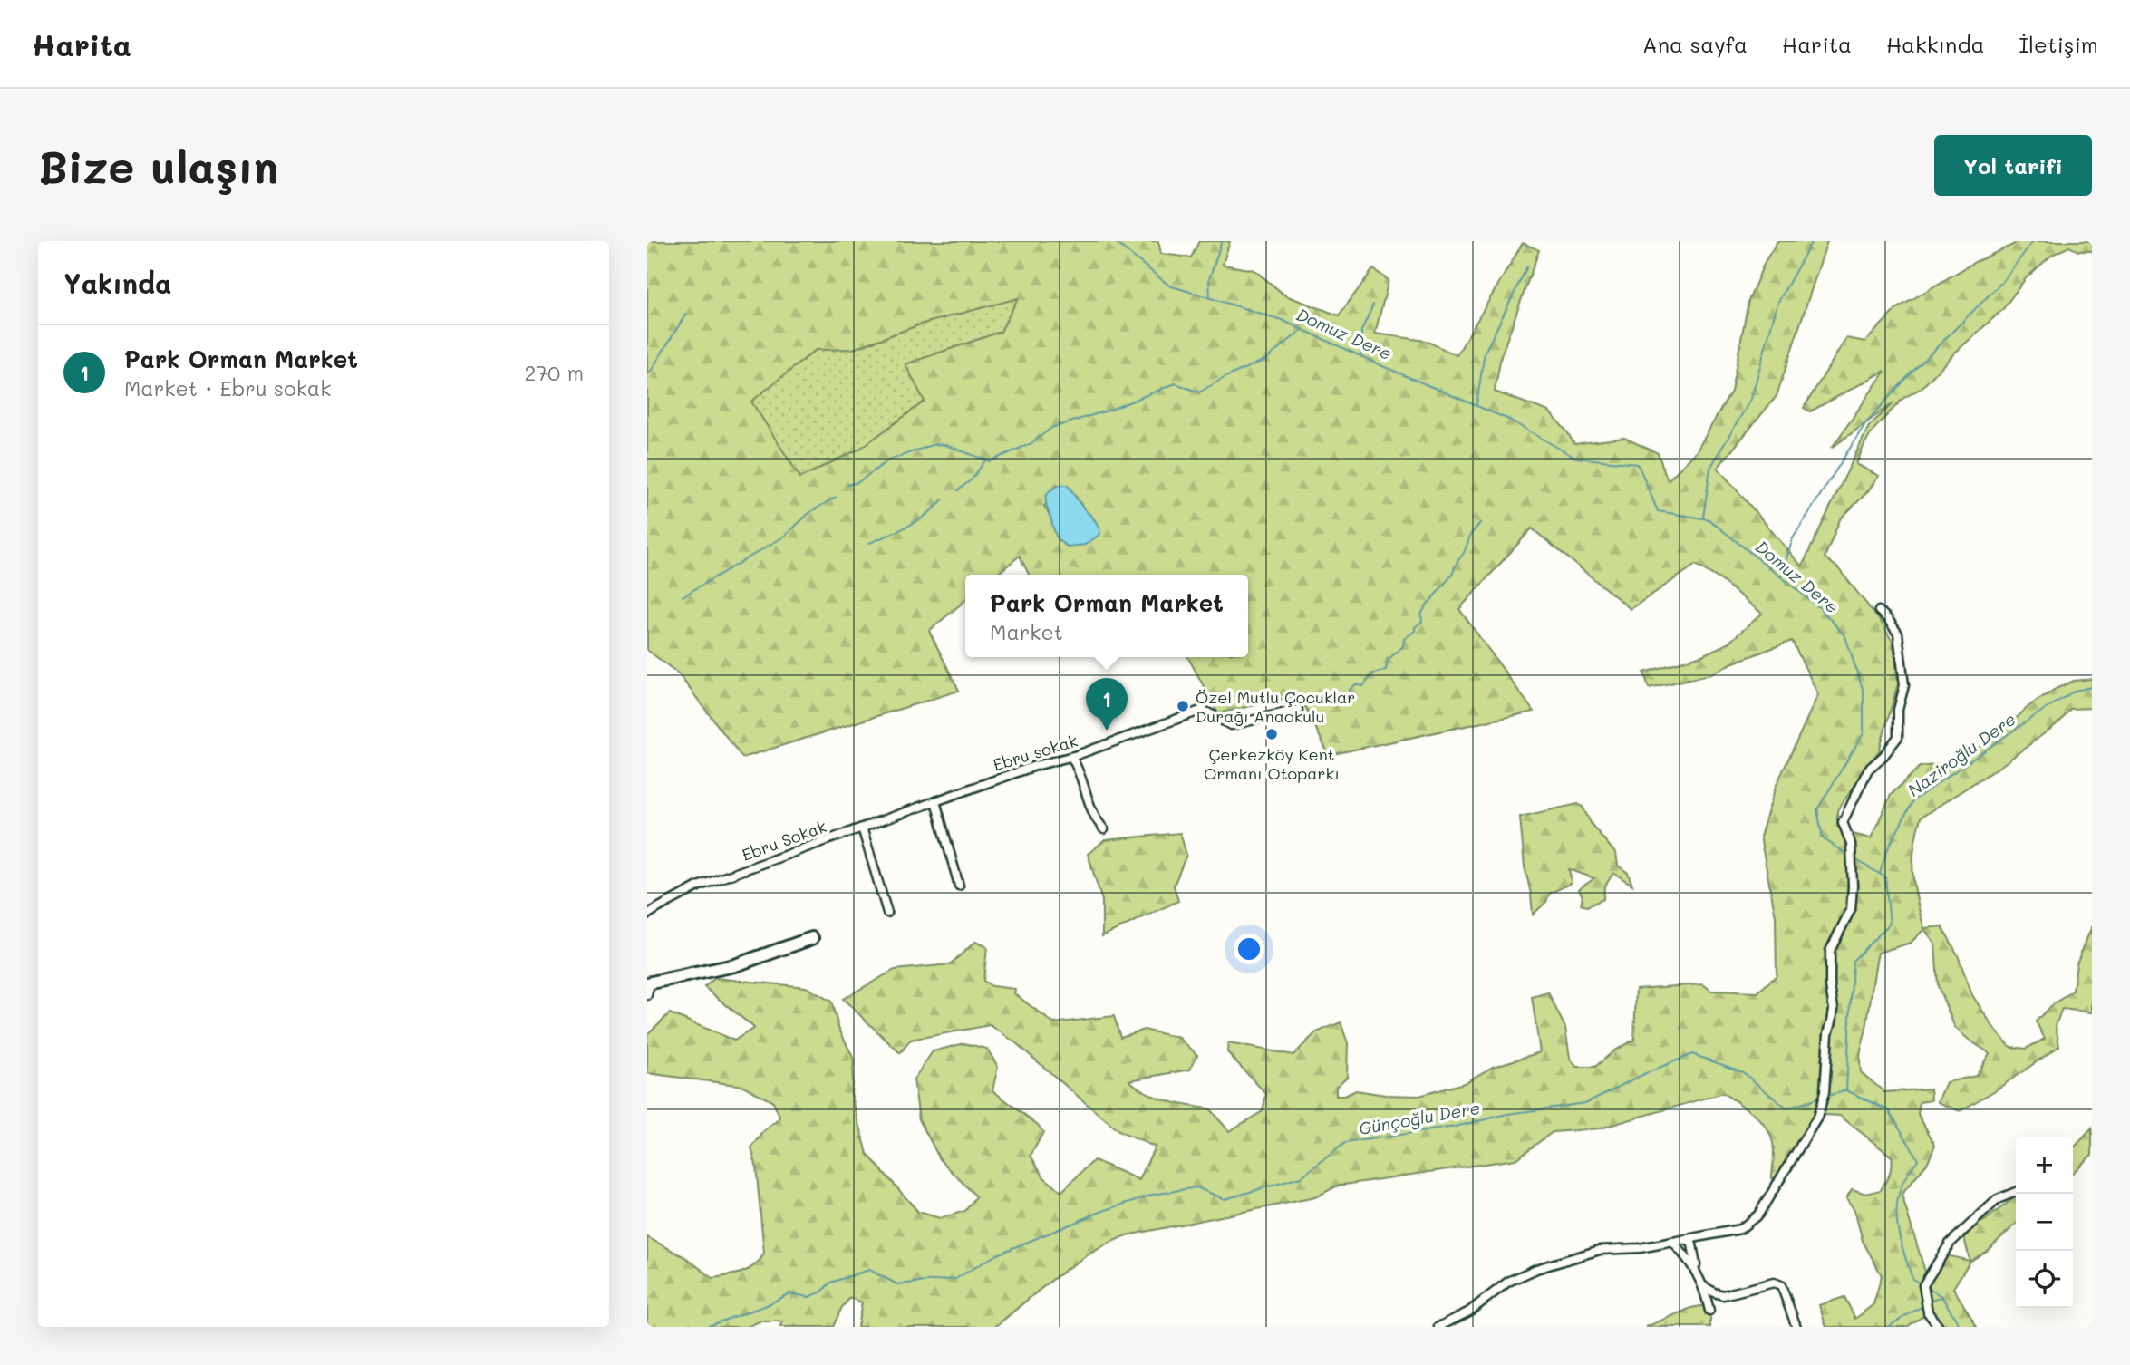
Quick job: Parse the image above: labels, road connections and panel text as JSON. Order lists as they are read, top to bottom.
{
  "streets": {
    "street": ["Ebru sokak", "Ebru Sokak"]
  },
  "crossings": [
    ["Ebru sokak", "Ebru Sokak"]
  ],
  "water": ["Domuz Dere", "Naziroğlu Dere", "Günçoğlu Dere"],
  "places": ["Özel Mutlu Çocuklar Durağı Anaokulu", "Çerkezköy Kent Ormanı Otoparkı"],
  "page": {
    "header": "Harita",
    "nav": [
      "Ana sayfa",
      "Harita",
      "Hakkında",
      "İletişim"
    ],
    "buttons": "Yol tarifi",
    "title": "Bize ulaşın",
    "heading": "Yakında",
    "list": [
      {
        "mark": "1",
        "name": "Park Orman Market",
        "note": "Market · Ebru sokak",
        "value": "270 m"
      }
    ],
    "popup": ["Park Orman Market", "Market"],
    "pins": "1",
    "map_buttons": ["+", "−"]
  }
}
